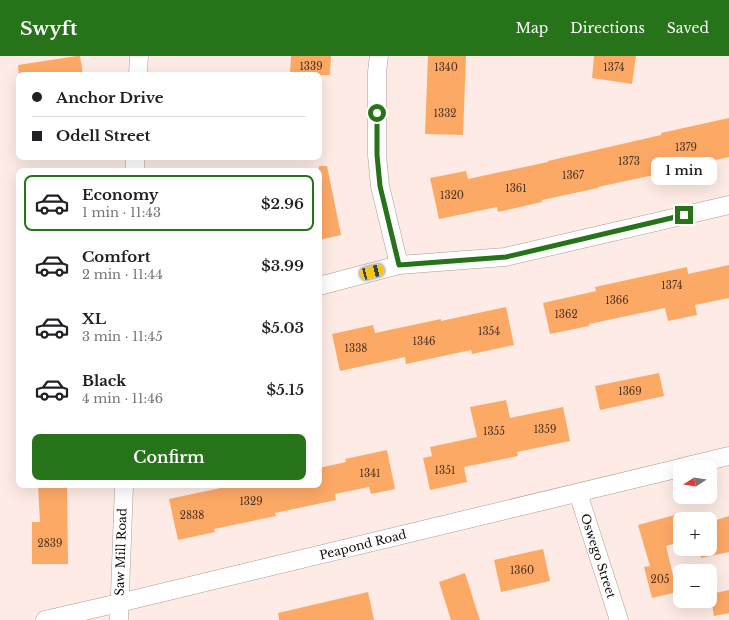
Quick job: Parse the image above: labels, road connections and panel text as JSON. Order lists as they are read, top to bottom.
{
  "streets": {
    "street": ["Peapond Road", "Saw Mill Road", "Oswego Street"]
  },
  "crossings": [
    ["Peapond Road", "Saw Mill Road"],
    ["Peapond Road", "Oswego Street"]
  ],
  "house_numbers": [
    "1339",
    "1340",
    "1374",
    "1332",
    "1379",
    "1373",
    "1367",
    "1361",
    "1320",
    "1374",
    "1366",
    "1362",
    "1354",
    "1346",
    "1338",
    "1369",
    "1359",
    "1355",
    "1351",
    "1341",
    "1329",
    "2838",
    "2839",
    "1360",
    "205"
  ],
  "north": "left",
  "page": {
    "header": "Swyft",
    "nav": ["Map", "Directions", "Saved"],
    "banner": ["Anchor Drive", "Odell Street"],
    "bubble": "1 min",
    "list": [
      {
        "name": "Economy",
        "note": "1 min · 11:43",
        "value": "$2.96"
      },
      {
        "name": "Comfort",
        "note": "2 min · 11:44",
        "value": "$3.99"
      },
      {
        "name": "XL",
        "note": "3 min · 11:45",
        "value": "$5.03"
      },
      {
        "name": "Black",
        "note": "4 min · 11:46",
        "value": "$5.15"
      }
    ],
    "buttons": "Confirm",
    "map_buttons": ["+", "−"]
  }
}
